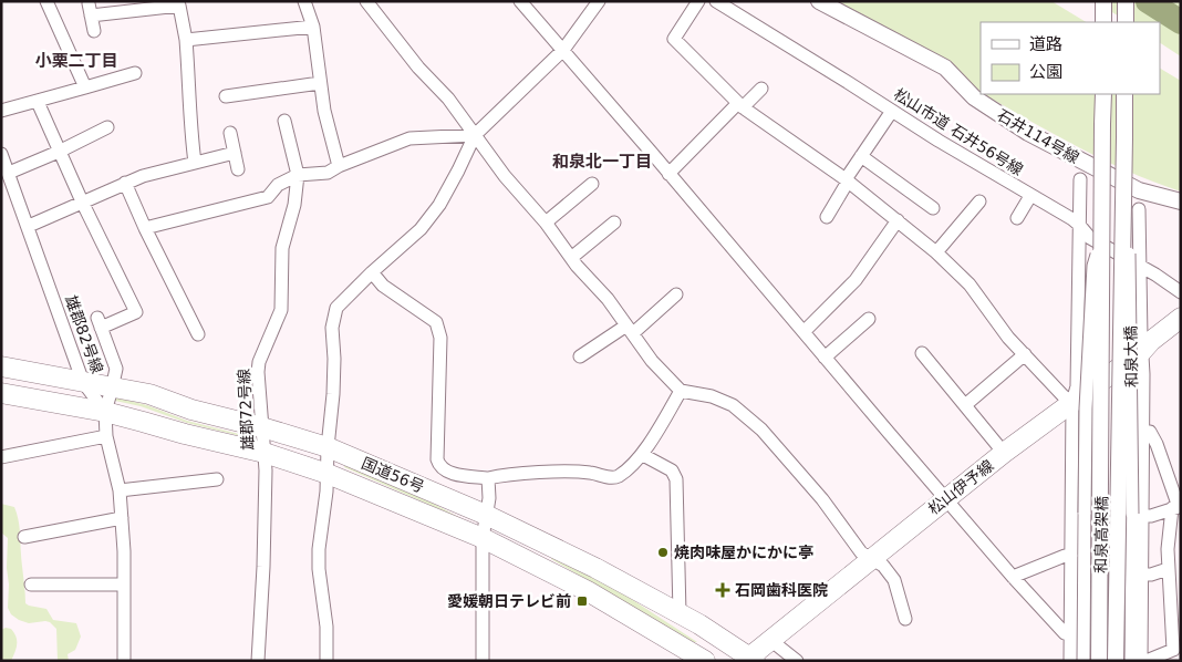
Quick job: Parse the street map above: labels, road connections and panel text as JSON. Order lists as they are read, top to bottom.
{
  "streets": {
    "main road": ["国道56号", "松山伊予線"],
    "street": [
      "松山市道 石井56号線",
      "石井114号線",
      "雄郡82号線",
      "和泉大橋",
      "雄郡72号線",
      "和泉高架橋"
    ]
  },
  "crossings": [
    ["雄郡82号線", "国道56号"],
    ["和泉大橋", "和泉高架橋"],
    ["雄郡72号線", "国道56号"],
    ["国道56号", "松山伊予線"]
  ],
  "districts": ["小栗二丁目", "和泉北一丁目"],
  "places": {
    "other": ["焼肉味屋かにかに亭"],
    "health": ["石岡歯科医院"],
    "transit": ["愛媛朝日テレビ前"]
  },
  "legend": ["道路", "公園"]
}
